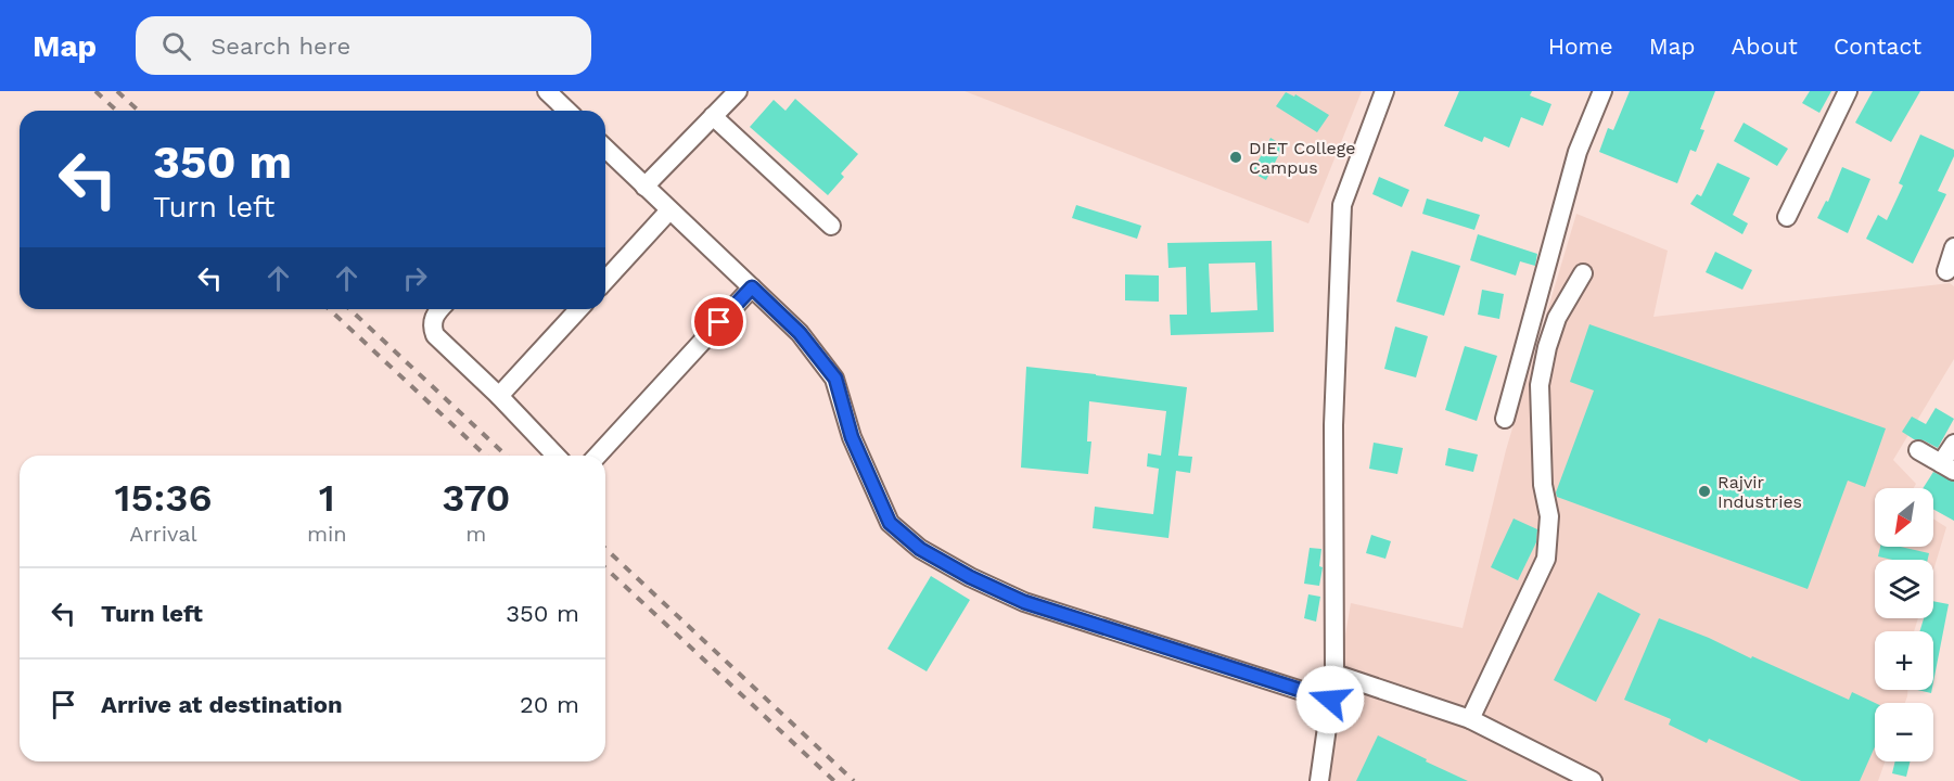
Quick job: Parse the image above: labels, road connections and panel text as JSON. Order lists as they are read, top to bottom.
{
  "places": ["DIET College Campus", "Rajvir Industries"],
  "north": "bottom left",
  "page": {
    "header": "Map",
    "search": "Search here",
    "nav": [
      "Home",
      "Map",
      "About",
      "Contact"
    ],
    "turn": ["350 m", "Turn left"],
    "eta": [
      "15:36",
      "Arrival",
      "1",
      "min",
      "370",
      "m"
    ],
    "map_buttons": ["+", "−"],
    "list": [
      {
        "name": "Turn left",
        "value": "350 m"
      },
      {
        "name": "Arrive at destination",
        "value": "20 m"
      }
    ]
  }
}
